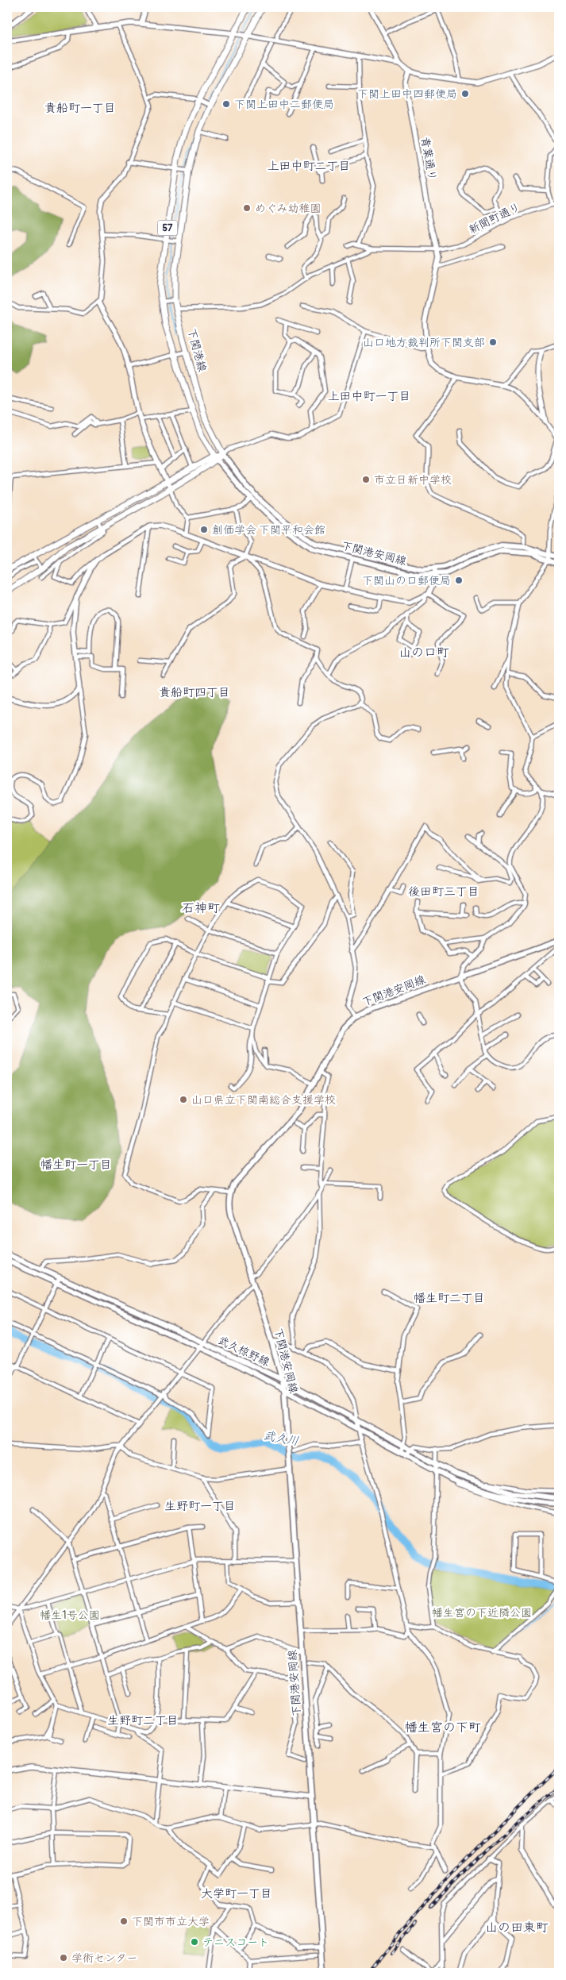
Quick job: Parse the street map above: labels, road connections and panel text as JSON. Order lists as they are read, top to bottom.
{
  "streets": {
    "main road": [
      "57",
      "下関港線",
      "下関港安岡線",
      "武久椋野線"
    ],
    "street": ["青葉通り", "新聞町通り"]
  },
  "crossings": [
    ["青葉通り", "新聞町通り"],
    ["下関港線", "下関港安岡線"],
    ["下関港安岡線", "武久椋野線"]
  ],
  "districts": [
    "貴船町一丁目",
    "上田中町二丁目",
    "上田中町一丁目",
    "山の口町",
    "貴船町四丁目",
    "後田町三丁目",
    "石神町",
    "幡生町一丁目",
    "幡生町二丁目",
    "生野町一丁目",
    "生野町二丁目",
    "幡生宮の下町",
    "大学町一丁目",
    "山の田東町"
  ],
  "water": ["武久川"],
  "parks": ["幡生宮の下近隣公園", "幡生1号公園"],
  "places": [
    "下関上田中四郵便局",
    "下関上田中二郵便局",
    "めぐみ幼稚園",
    "山口地方裁判所下関支部",
    "市立日新中学校",
    "創価学会 下関平和会館",
    "下関山の口郵便局",
    "山口県立下関南総合支援学校",
    "下関市市立大学",
    "テニスコート",
    "学術センター"
  ]
}
